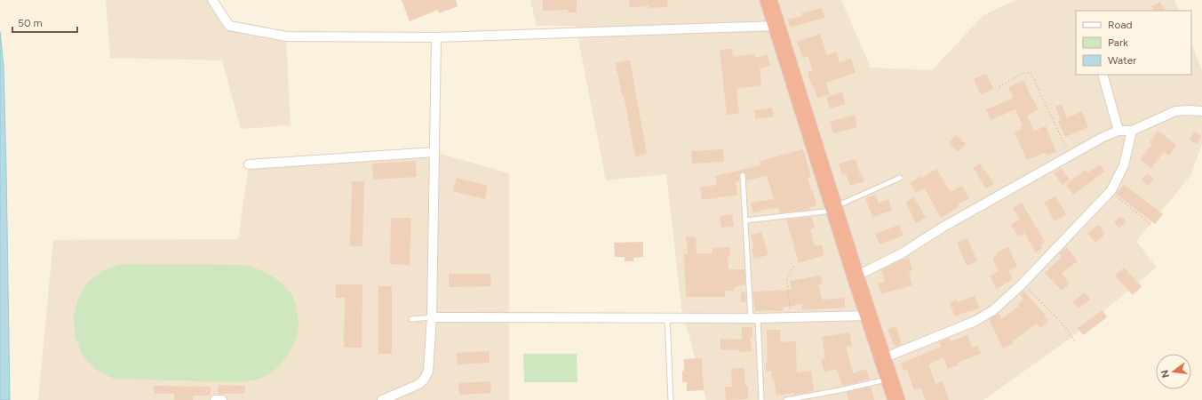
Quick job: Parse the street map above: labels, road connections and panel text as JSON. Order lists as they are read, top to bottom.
{
  "legend": ["Road", "Park", "Water"],
  "scale_bar": "50 m",
  "north": "left"
}
